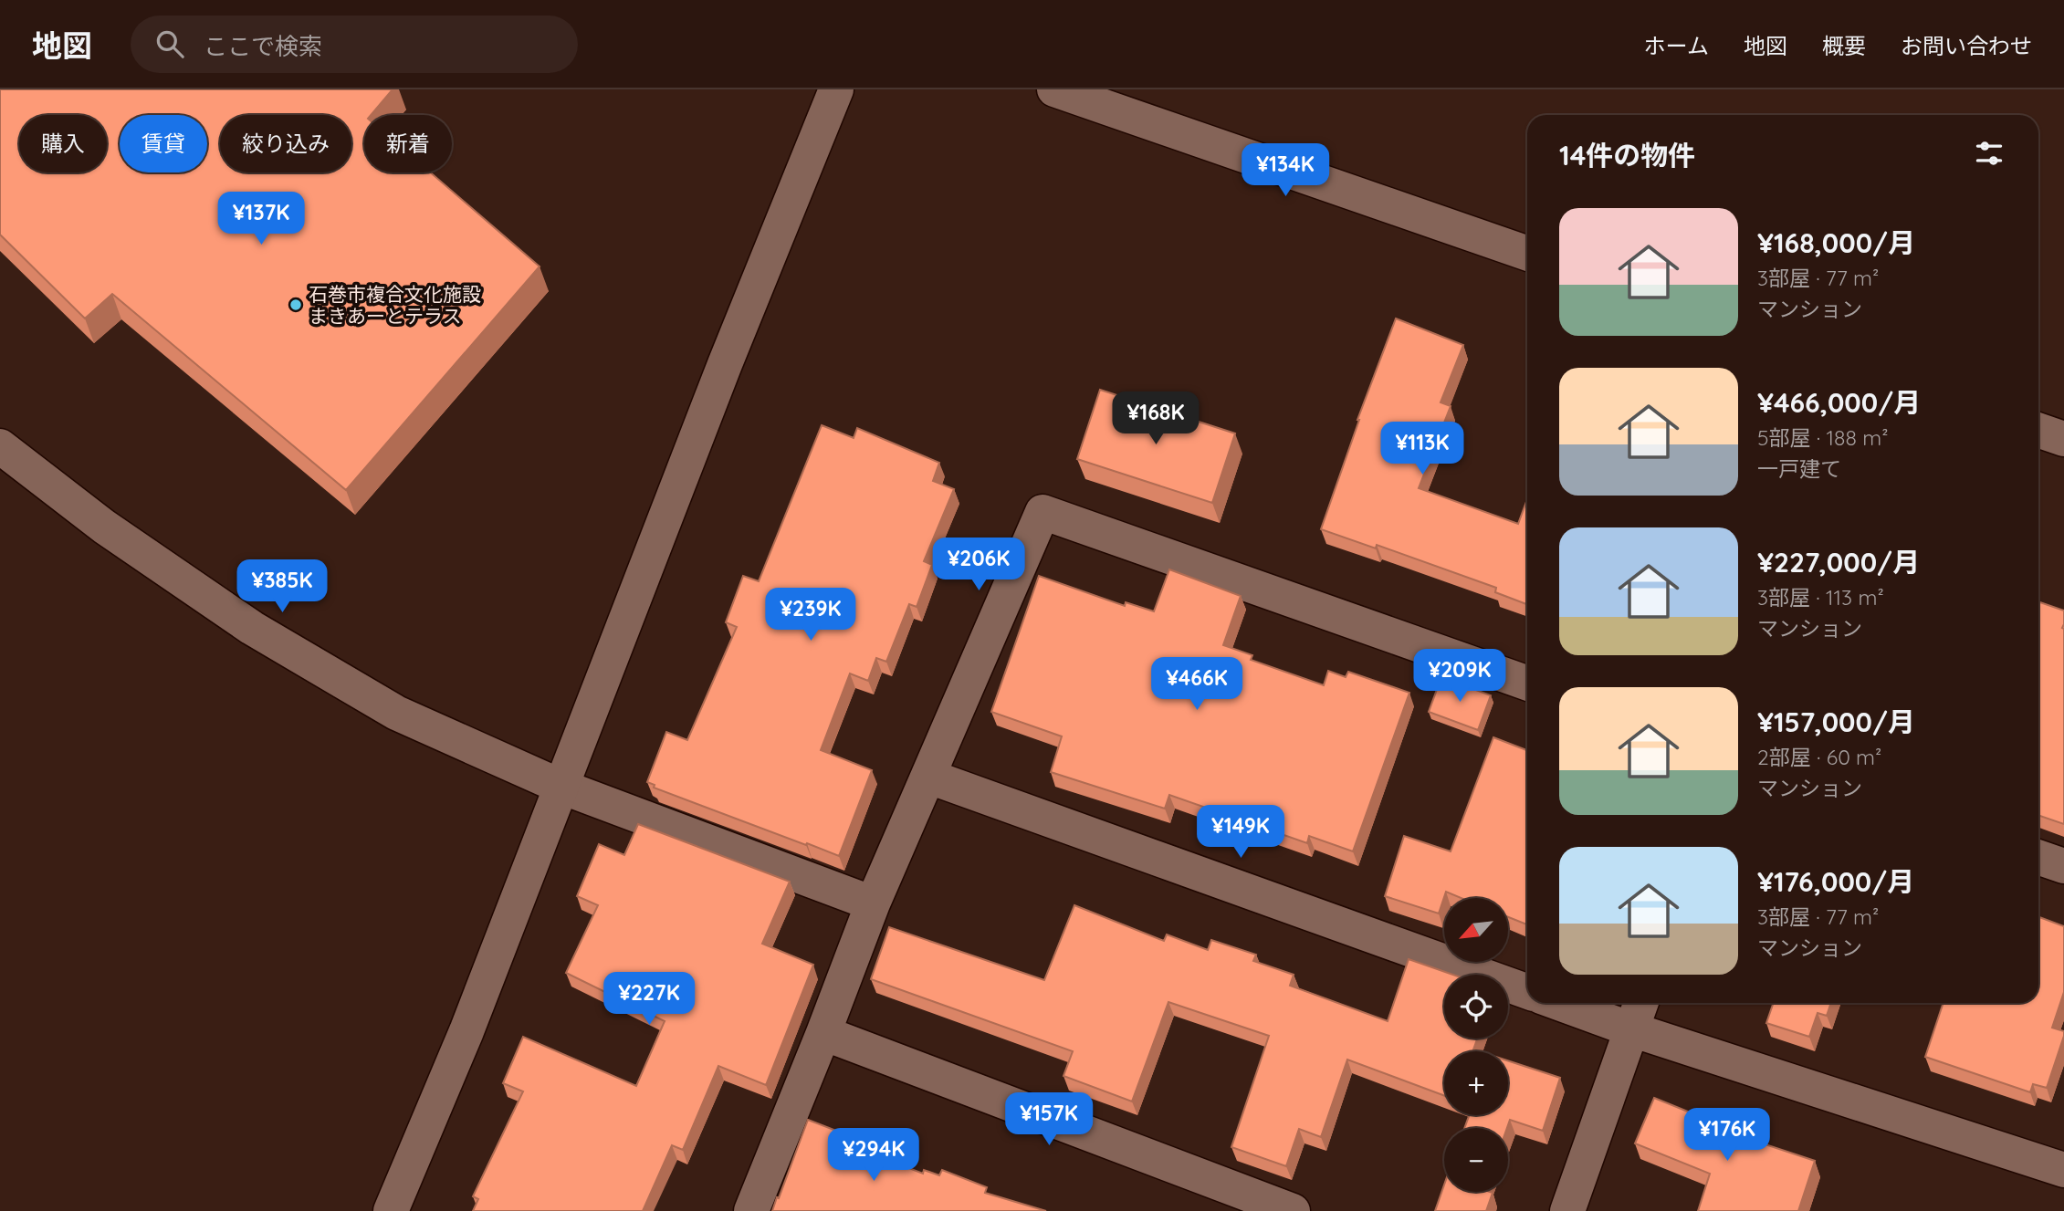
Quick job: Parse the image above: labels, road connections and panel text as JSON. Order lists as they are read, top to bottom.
{
  "places": ["石巻市複合文化施設 まきあーとテラス"],
  "north": "bottom left",
  "page": {
    "header": "地図",
    "search": "ここで検索",
    "nav": [
      "ホーム",
      "地図",
      "概要",
      "お問い合わせ"
    ],
    "chip": [
      "購入",
      "賃貸",
      "絞り込み",
      "新着"
    ],
    "heading": "14件の物件",
    "price": [
      "¥134K",
      "¥137K",
      "¥168K",
      "¥113K",
      "¥206K",
      "¥385K",
      "¥239K",
      "¥209K",
      "¥466K",
      "¥149K",
      "¥227K",
      "¥157K",
      "¥176K",
      "¥294K"
    ],
    "list": [
      {
        "name": "¥168,000/月",
        "note": "3部屋 · 77 m² · マンション"
      },
      {
        "name": "¥466,000/月",
        "note": "5部屋 · 188 m² · 一戸建て"
      },
      {
        "name": "¥227,000/月",
        "note": "3部屋 · 113 m² · マンション"
      },
      {
        "name": "¥157,000/月",
        "note": "2部屋 · 60 m² · マンション"
      },
      {
        "name": "¥176,000/月",
        "note": "3部屋 · 77 m² · マンション"
      }
    ],
    "map_buttons": ["+", "−"]
  }
}
